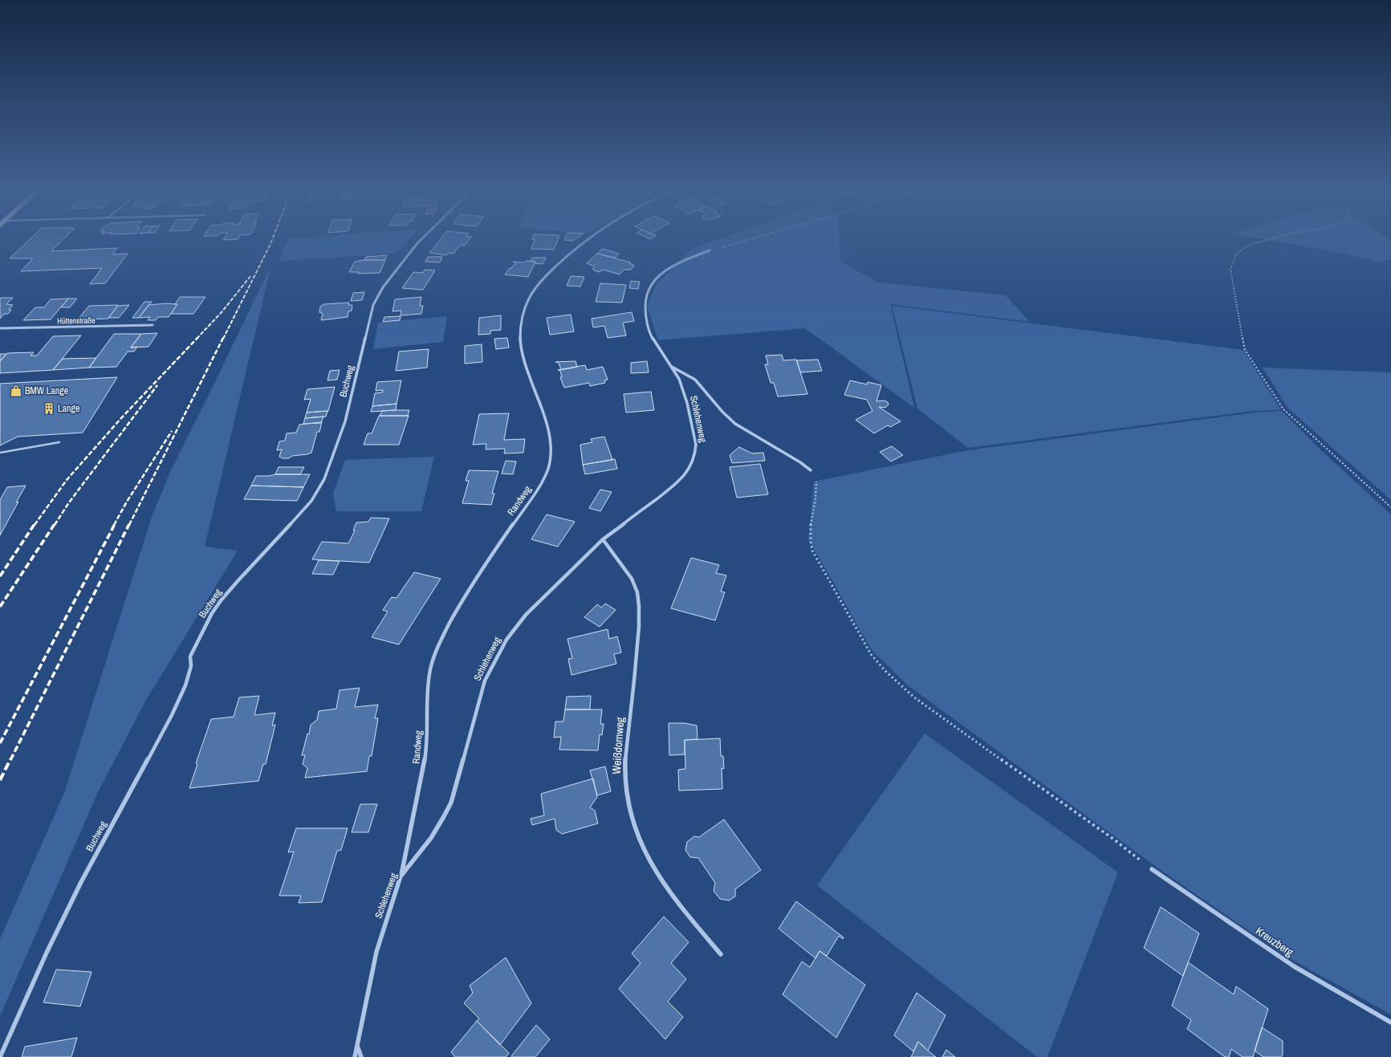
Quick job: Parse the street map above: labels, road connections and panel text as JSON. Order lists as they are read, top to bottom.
{
  "streets": {
    "street": [
      "Hüttenstraße",
      "Buchweg",
      "Schlehenweg",
      "Randweg",
      "Weißdornweg",
      "Kreuzberg"
    ]
  },
  "crossings": [
    ["Schlehenweg", "Randweg"],
    ["Schlehenweg", "Weißdornweg"]
  ],
  "places": {
    "shop": ["BMW Lange"],
    "building": ["Lange"]
  }
}
